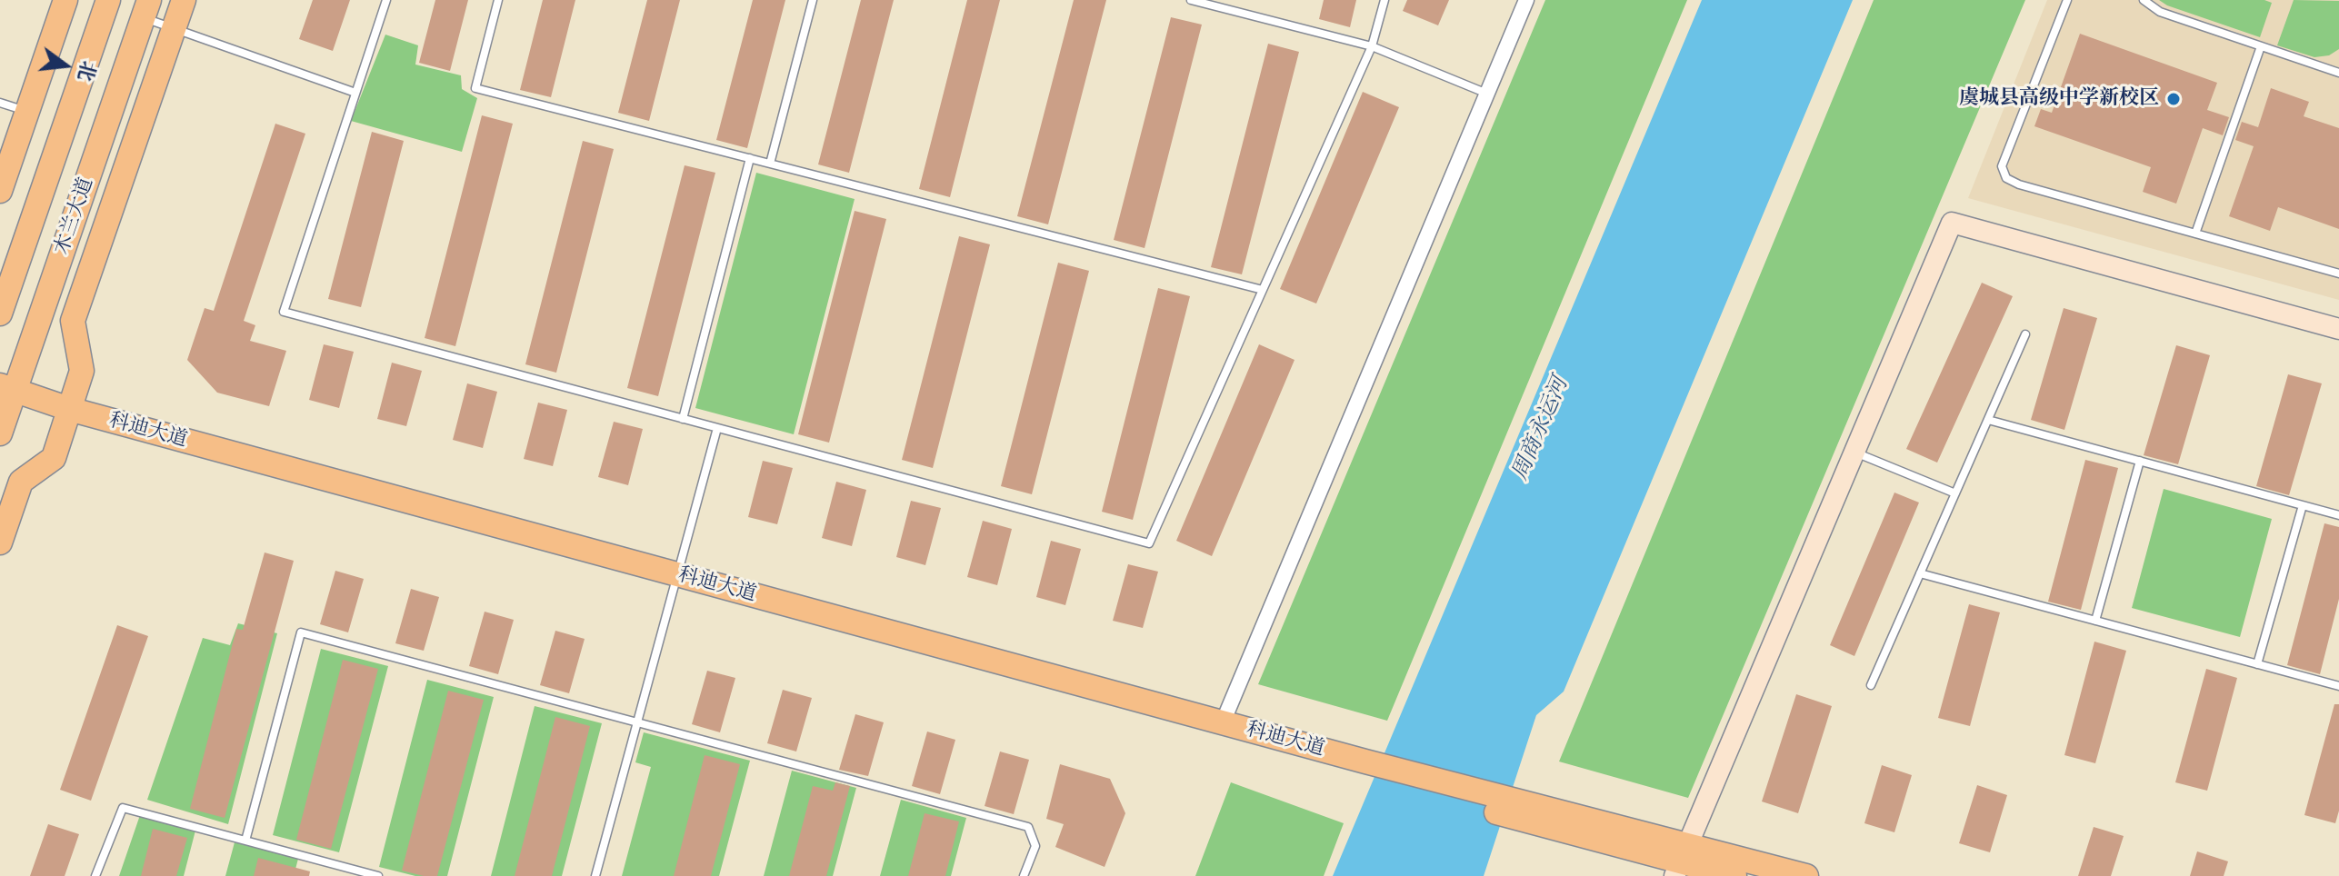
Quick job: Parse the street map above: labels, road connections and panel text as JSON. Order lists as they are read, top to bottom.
{
  "streets": {
    "main road": ["木兰大道", "科迪大道"]
  },
  "crossings": [
    ["木兰大道", "科迪大道"]
  ],
  "water": ["周商永运河"],
  "places": ["虞城县高级中学新校区"],
  "north": "right"
}
